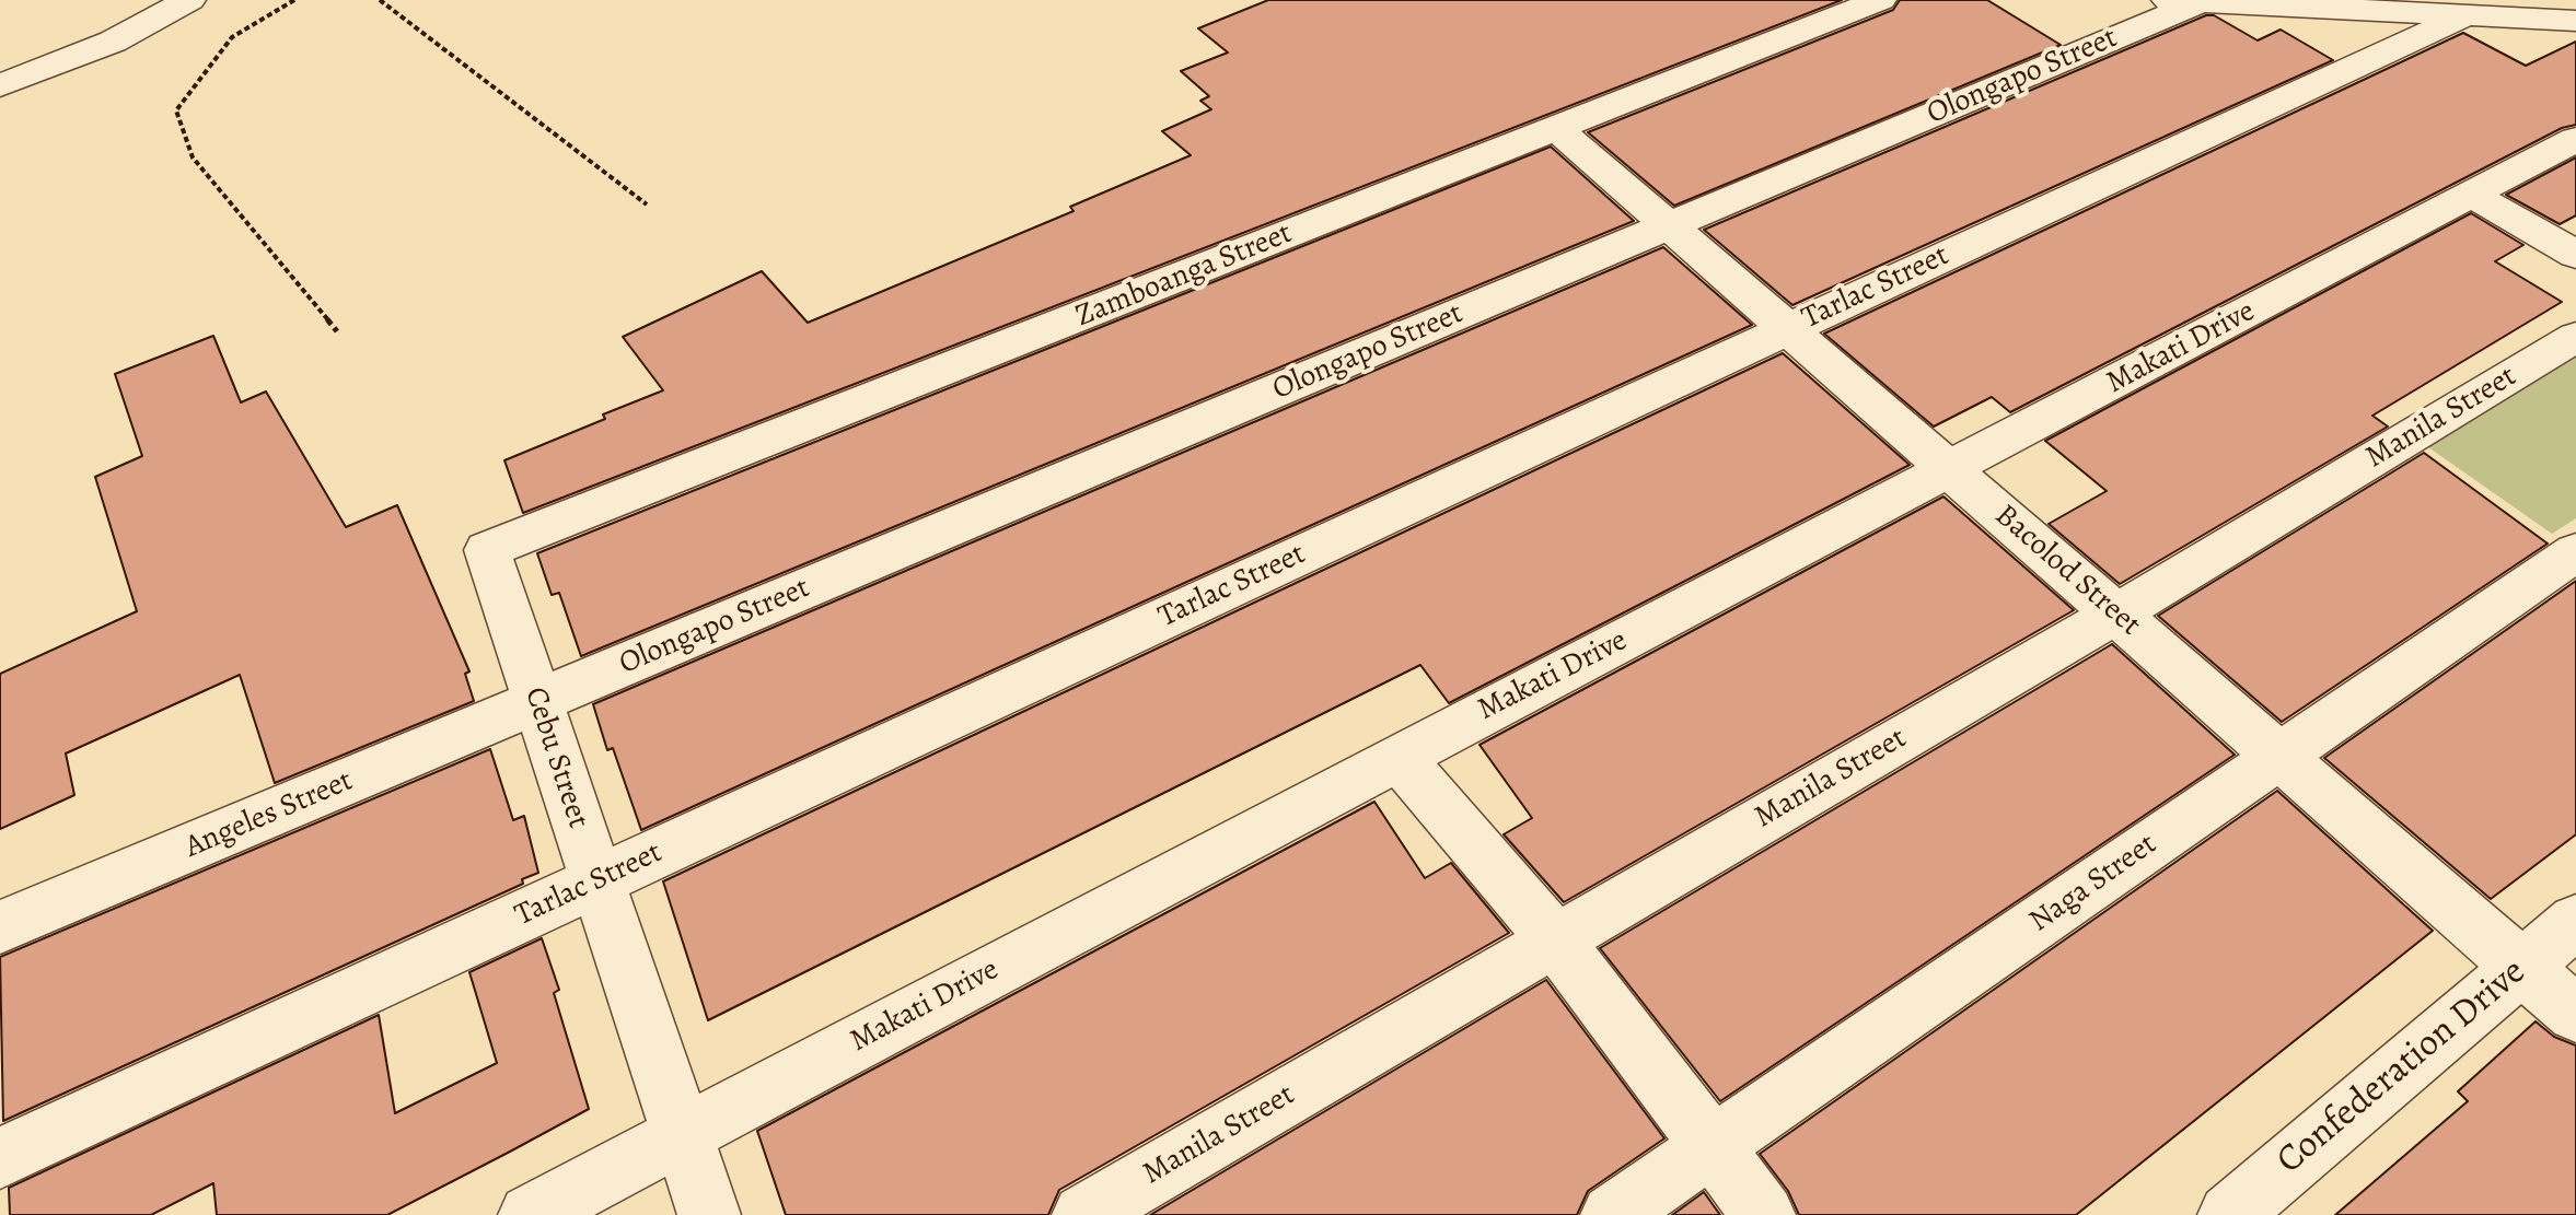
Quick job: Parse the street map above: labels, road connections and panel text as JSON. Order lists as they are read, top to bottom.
{
  "streets": {
    "street": [
      "Olongapo Street",
      "Zamboanga Street",
      "Tarlac Street",
      "Makati Drive",
      "Manila Street",
      "Bacolod Street",
      "Cebu Street",
      "Angeles Street",
      "Naga Street",
      "Confederation Drive"
    ]
  },
  "crossings": [
    ["Olongapo Street", "Bacolod Street"],
    ["Olongapo Street", "Cebu Street"],
    ["Olongapo Street", "Angeles Street"],
    ["Zamboanga Street", "Bacolod Street"],
    ["Zamboanga Street", "Cebu Street"],
    ["Tarlac Street", "Bacolod Street"],
    ["Tarlac Street", "Cebu Street"],
    ["Makati Drive", "Bacolod Street"],
    ["Makati Drive", "Cebu Street"],
    ["Manila Street", "Bacolod Street"],
    ["Bacolod Street", "Naga Street"],
    ["Bacolod Street", "Confederation Drive"],
    ["Cebu Street", "Angeles Street"]
  ]
}
